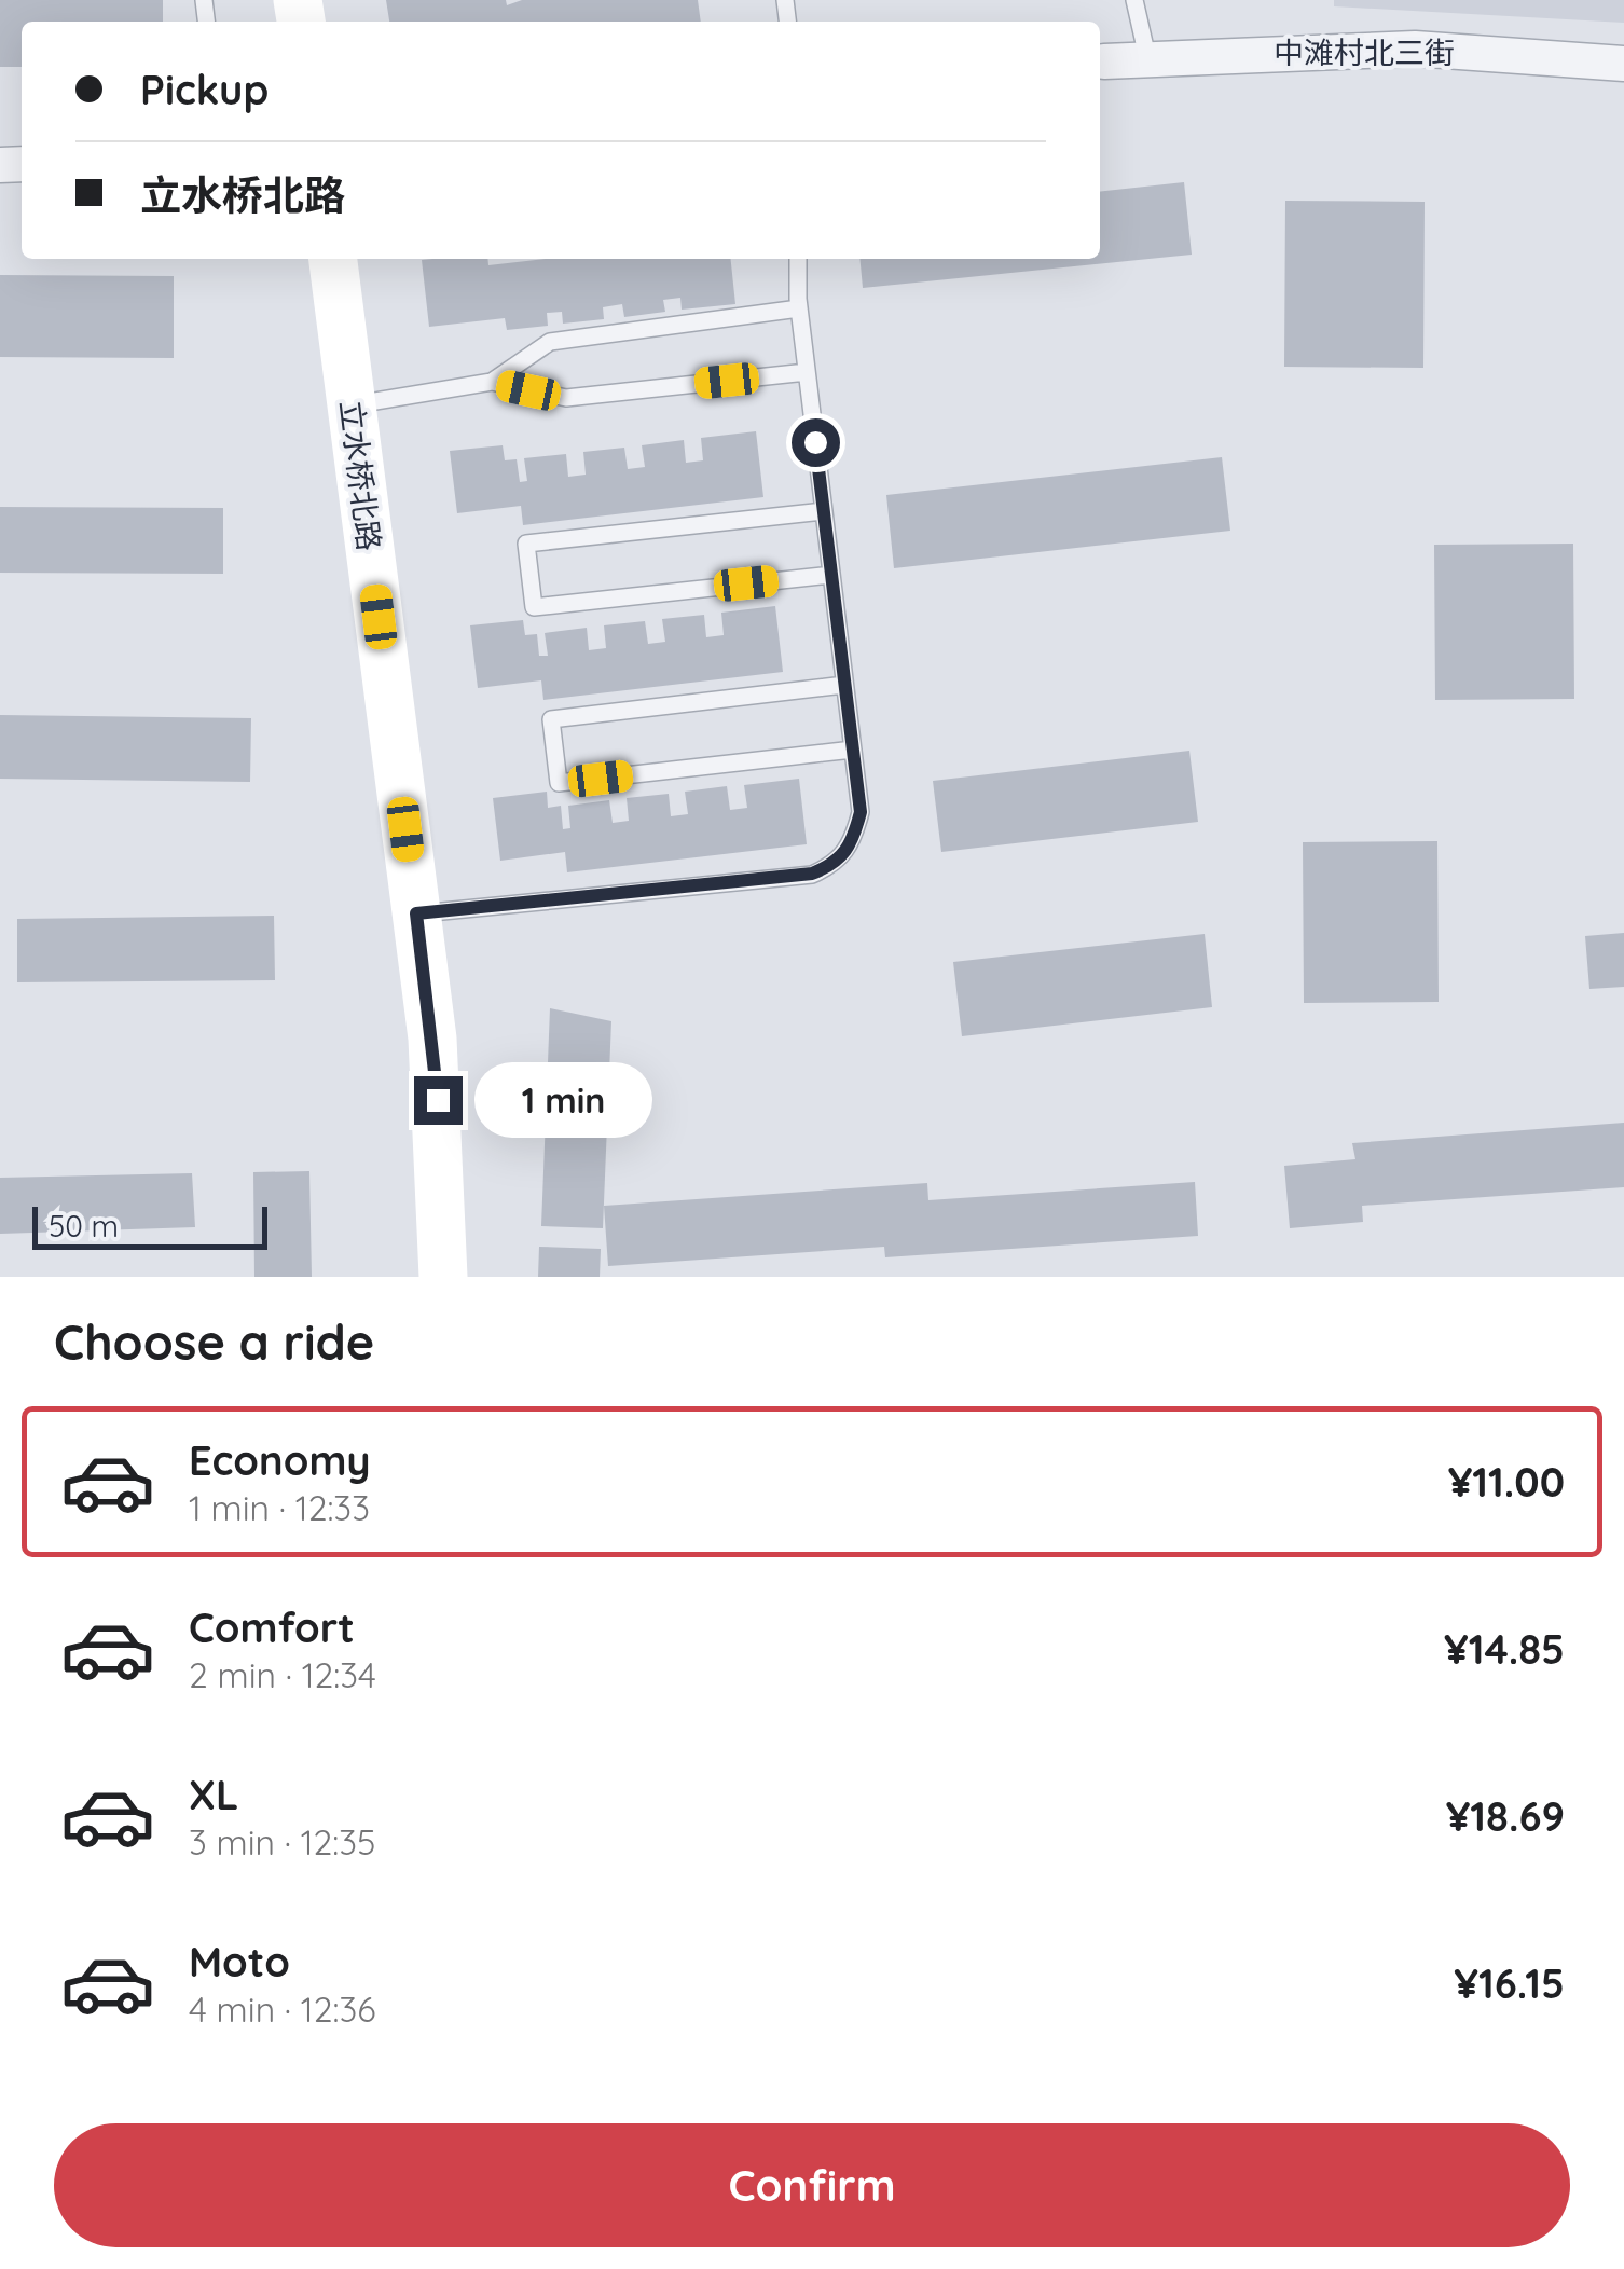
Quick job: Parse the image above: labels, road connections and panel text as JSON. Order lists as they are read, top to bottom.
{
  "streets": {
    "street": ["中滩村北三街", "立水桥北路"]
  },
  "scale_bar": "50 m",
  "page": {
    "banner": ["Pickup", "立水桥北路"],
    "bubble": "1 min",
    "scale": "50 m",
    "heading": "Choose a ride",
    "list": [
      {
        "name": "Economy",
        "note": "1 min · 12:33",
        "value": "¥11.00"
      },
      {
        "name": "Comfort",
        "note": "2 min · 12:34",
        "value": "¥14.85"
      },
      {
        "name": "XL",
        "note": "3 min · 12:35",
        "value": "¥18.69"
      },
      {
        "name": "Moto",
        "note": "4 min · 12:36",
        "value": "¥16.15"
      }
    ],
    "buttons": "Confirm"
  }
}
